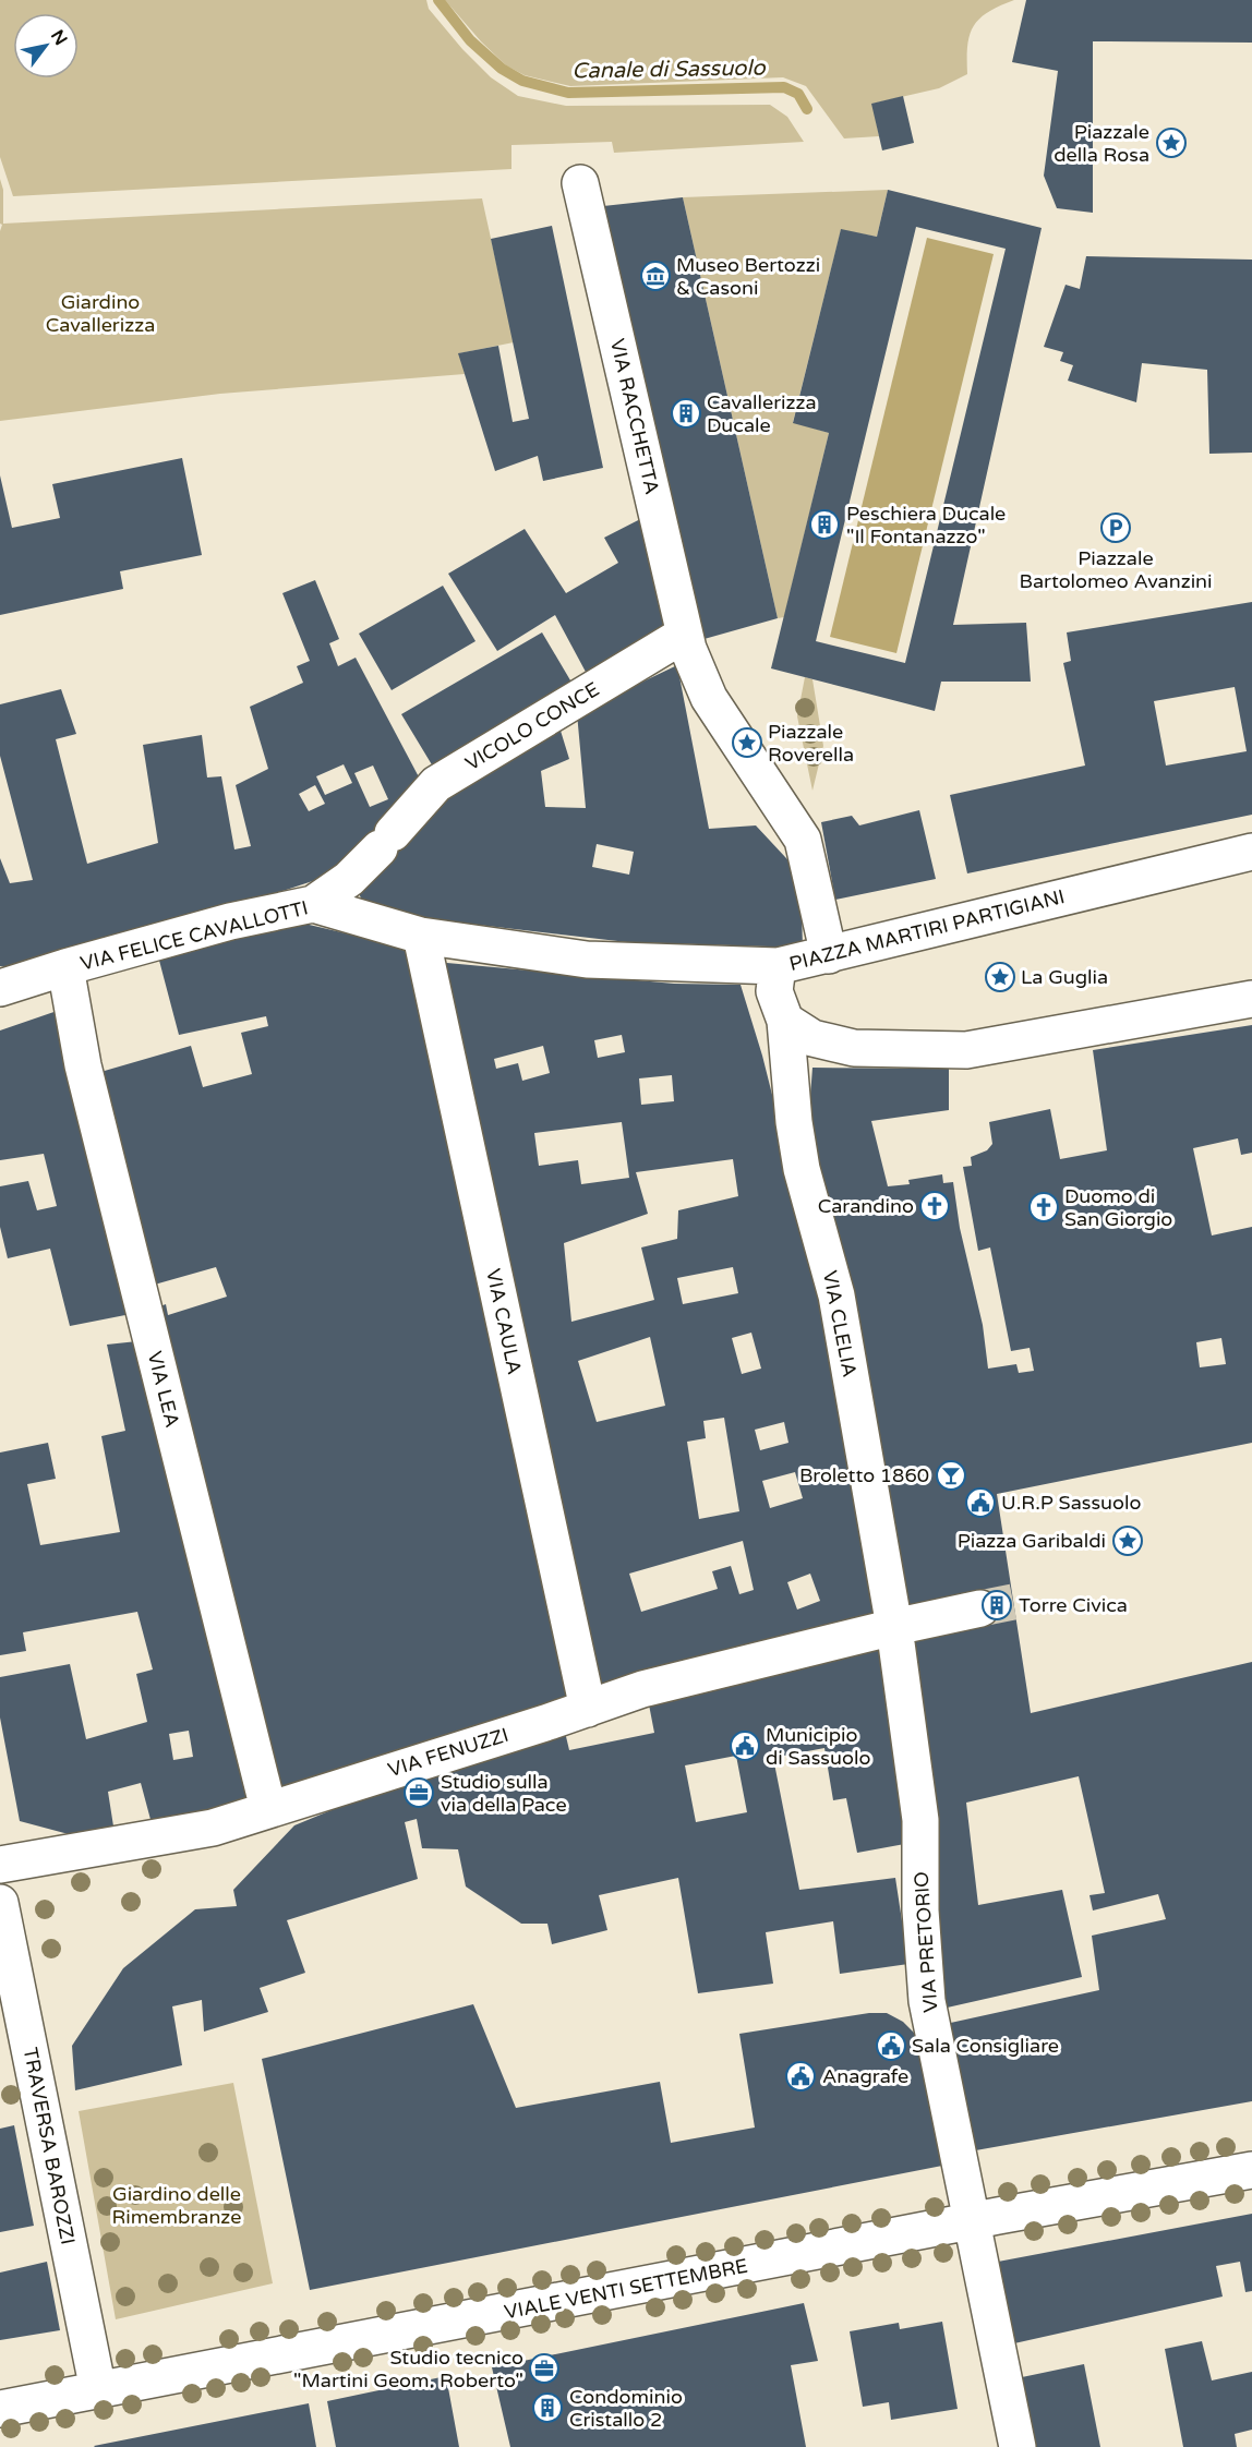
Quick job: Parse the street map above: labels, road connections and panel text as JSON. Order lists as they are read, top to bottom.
{
  "streets": {
    "street": [
      "VIA RACCHETTA",
      "VICOLO CONCE",
      "PIAZZA MARTIRI PARTIGIANI",
      "VIA FELICE CAVALLOTTI",
      "VIA CAULA",
      "VIA CLELIA",
      "VIA LEA",
      "VIA FENUZZI",
      "VIA PRETORIO",
      "TRAVERSA BAROZZI",
      "VIALE VENTI SETTEMBRE"
    ]
  },
  "crossings": [
    ["VIA RACCHETTA", "VICOLO CONCE"],
    ["VICOLO CONCE", "VIA FELICE CAVALLOTTI"],
    ["PIAZZA MARTIRI PARTIGIANI", "VIA FELICE CAVALLOTTI"],
    ["PIAZZA MARTIRI PARTIGIANI", "VIA CLELIA"],
    ["VIA FELICE CAVALLOTTI", "VIA CAULA"],
    ["VIA FELICE CAVALLOTTI", "VIA LEA"],
    ["VIA CAULA", "VIA FENUZZI"],
    ["VIA CLELIA", "VIA FENUZZI"],
    ["VIA CLELIA", "VIA PRETORIO"],
    ["VIA LEA", "VIA FENUZZI"],
    ["VIA FENUZZI", "VIA PRETORIO"],
    ["VIA PRETORIO", "VIALE VENTI SETTEMBRE"],
    ["TRAVERSA BAROZZI", "VIALE VENTI SETTEMBRE"]
  ],
  "water": ["Canale di Sassuolo"],
  "parks": ["Giardino Cavallerizza", "Giardino delle Rimembranze"],
  "places": {
    "place": [
      "Piazzale della Rosa",
      "Piazzale Roverella",
      "La Guglia",
      "Piazza Garibaldi"
    ],
    "museum": ["Museo Bertozzi & Casoni"],
    "building": [
      "Cavallerizza Ducale",
      "Peschiera Ducale \"Il Fontanazzo\"",
      "Torre Civica",
      "Condominio Cristallo 2"
    ],
    "parking": ["Piazzale Bartolomeo Avanzini"],
    "church": ["Carandino", "Duomo di San Giorgio"],
    "bar": ["Broletto 1860"],
    "public building": [
      "U.R.P Sassuolo",
      "Municipio di Sassuolo",
      "Sala Consigliare",
      "Anagrafe"
    ],
    "office": ["Studio sulla via della Pace", "Studio tecnico \"Martini Geom. Roberto\""]
  },
  "north": "top right"
}
